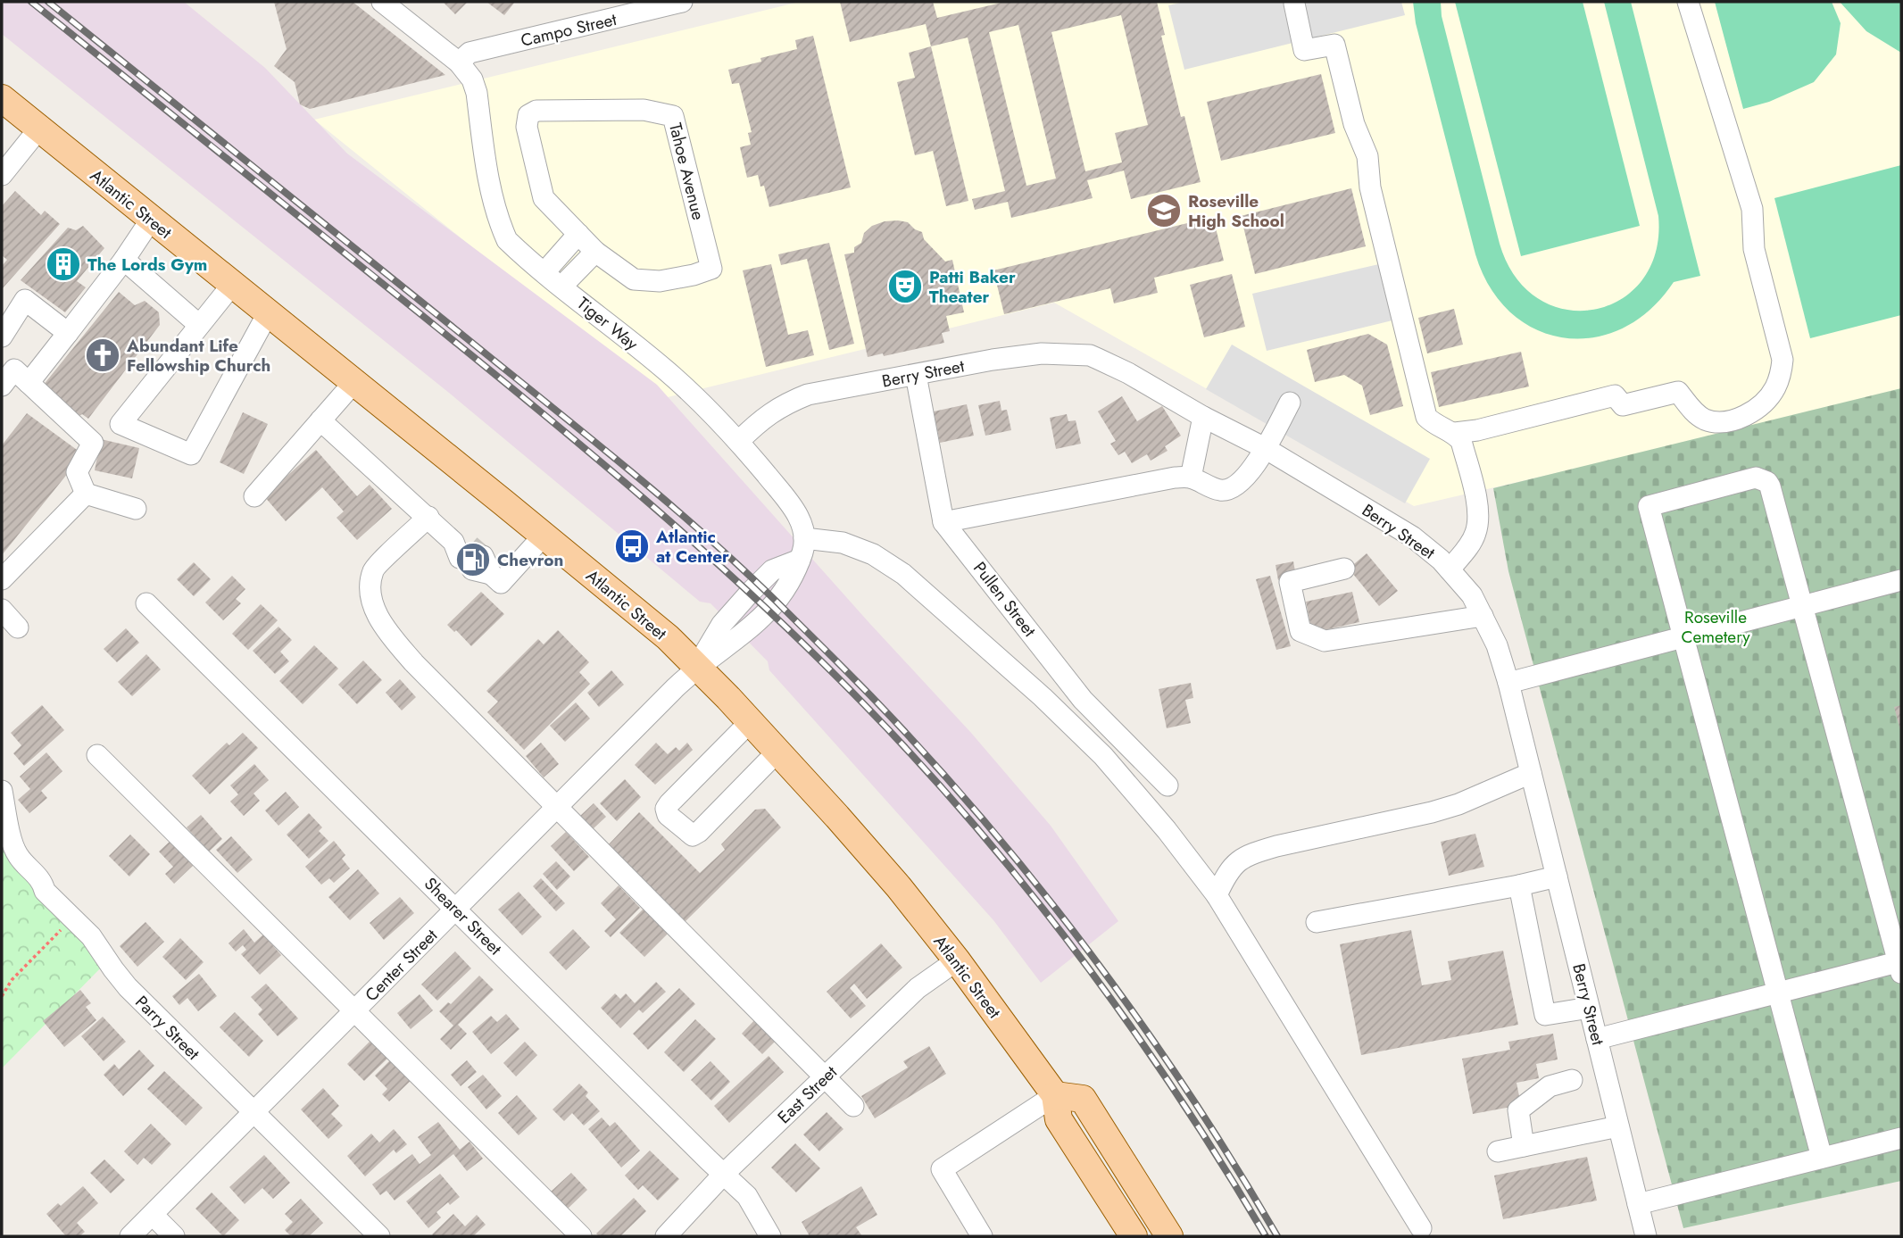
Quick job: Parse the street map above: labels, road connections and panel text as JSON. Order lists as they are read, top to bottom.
{
  "streets": {
    "main road": ["Atlantic Street"],
    "street": [
      "Campo Street",
      "Tahoe Avenue",
      "Tiger Way",
      "Berry Street",
      "Pullen Street",
      "Shearer Street",
      "Center Street",
      "Parry Street",
      "East Street"
    ]
  },
  "crossings": [
    ["Campo Street", "Tiger Way"],
    ["Atlantic Street", "Center Street"],
    ["Atlantic Street", "East Street"],
    ["Tiger Way", "Berry Street"],
    ["Berry Street", "Pullen Street"],
    ["Shearer Street", "Center Street"],
    ["Shearer Street", "East Street"],
    ["Center Street", "Parry Street"]
  ],
  "parks": ["Roseville Cemetery"],
  "places": {
    "school or university": ["Roseville High School"],
    "building": ["The Lords Gym"],
    "theatre": ["Patti Baker Theater"],
    "church": ["Abundant Life Fellowship Church"],
    "bus stop": ["Atlantic at Center"],
    "fuel station": ["Chevron"]
  }
}
